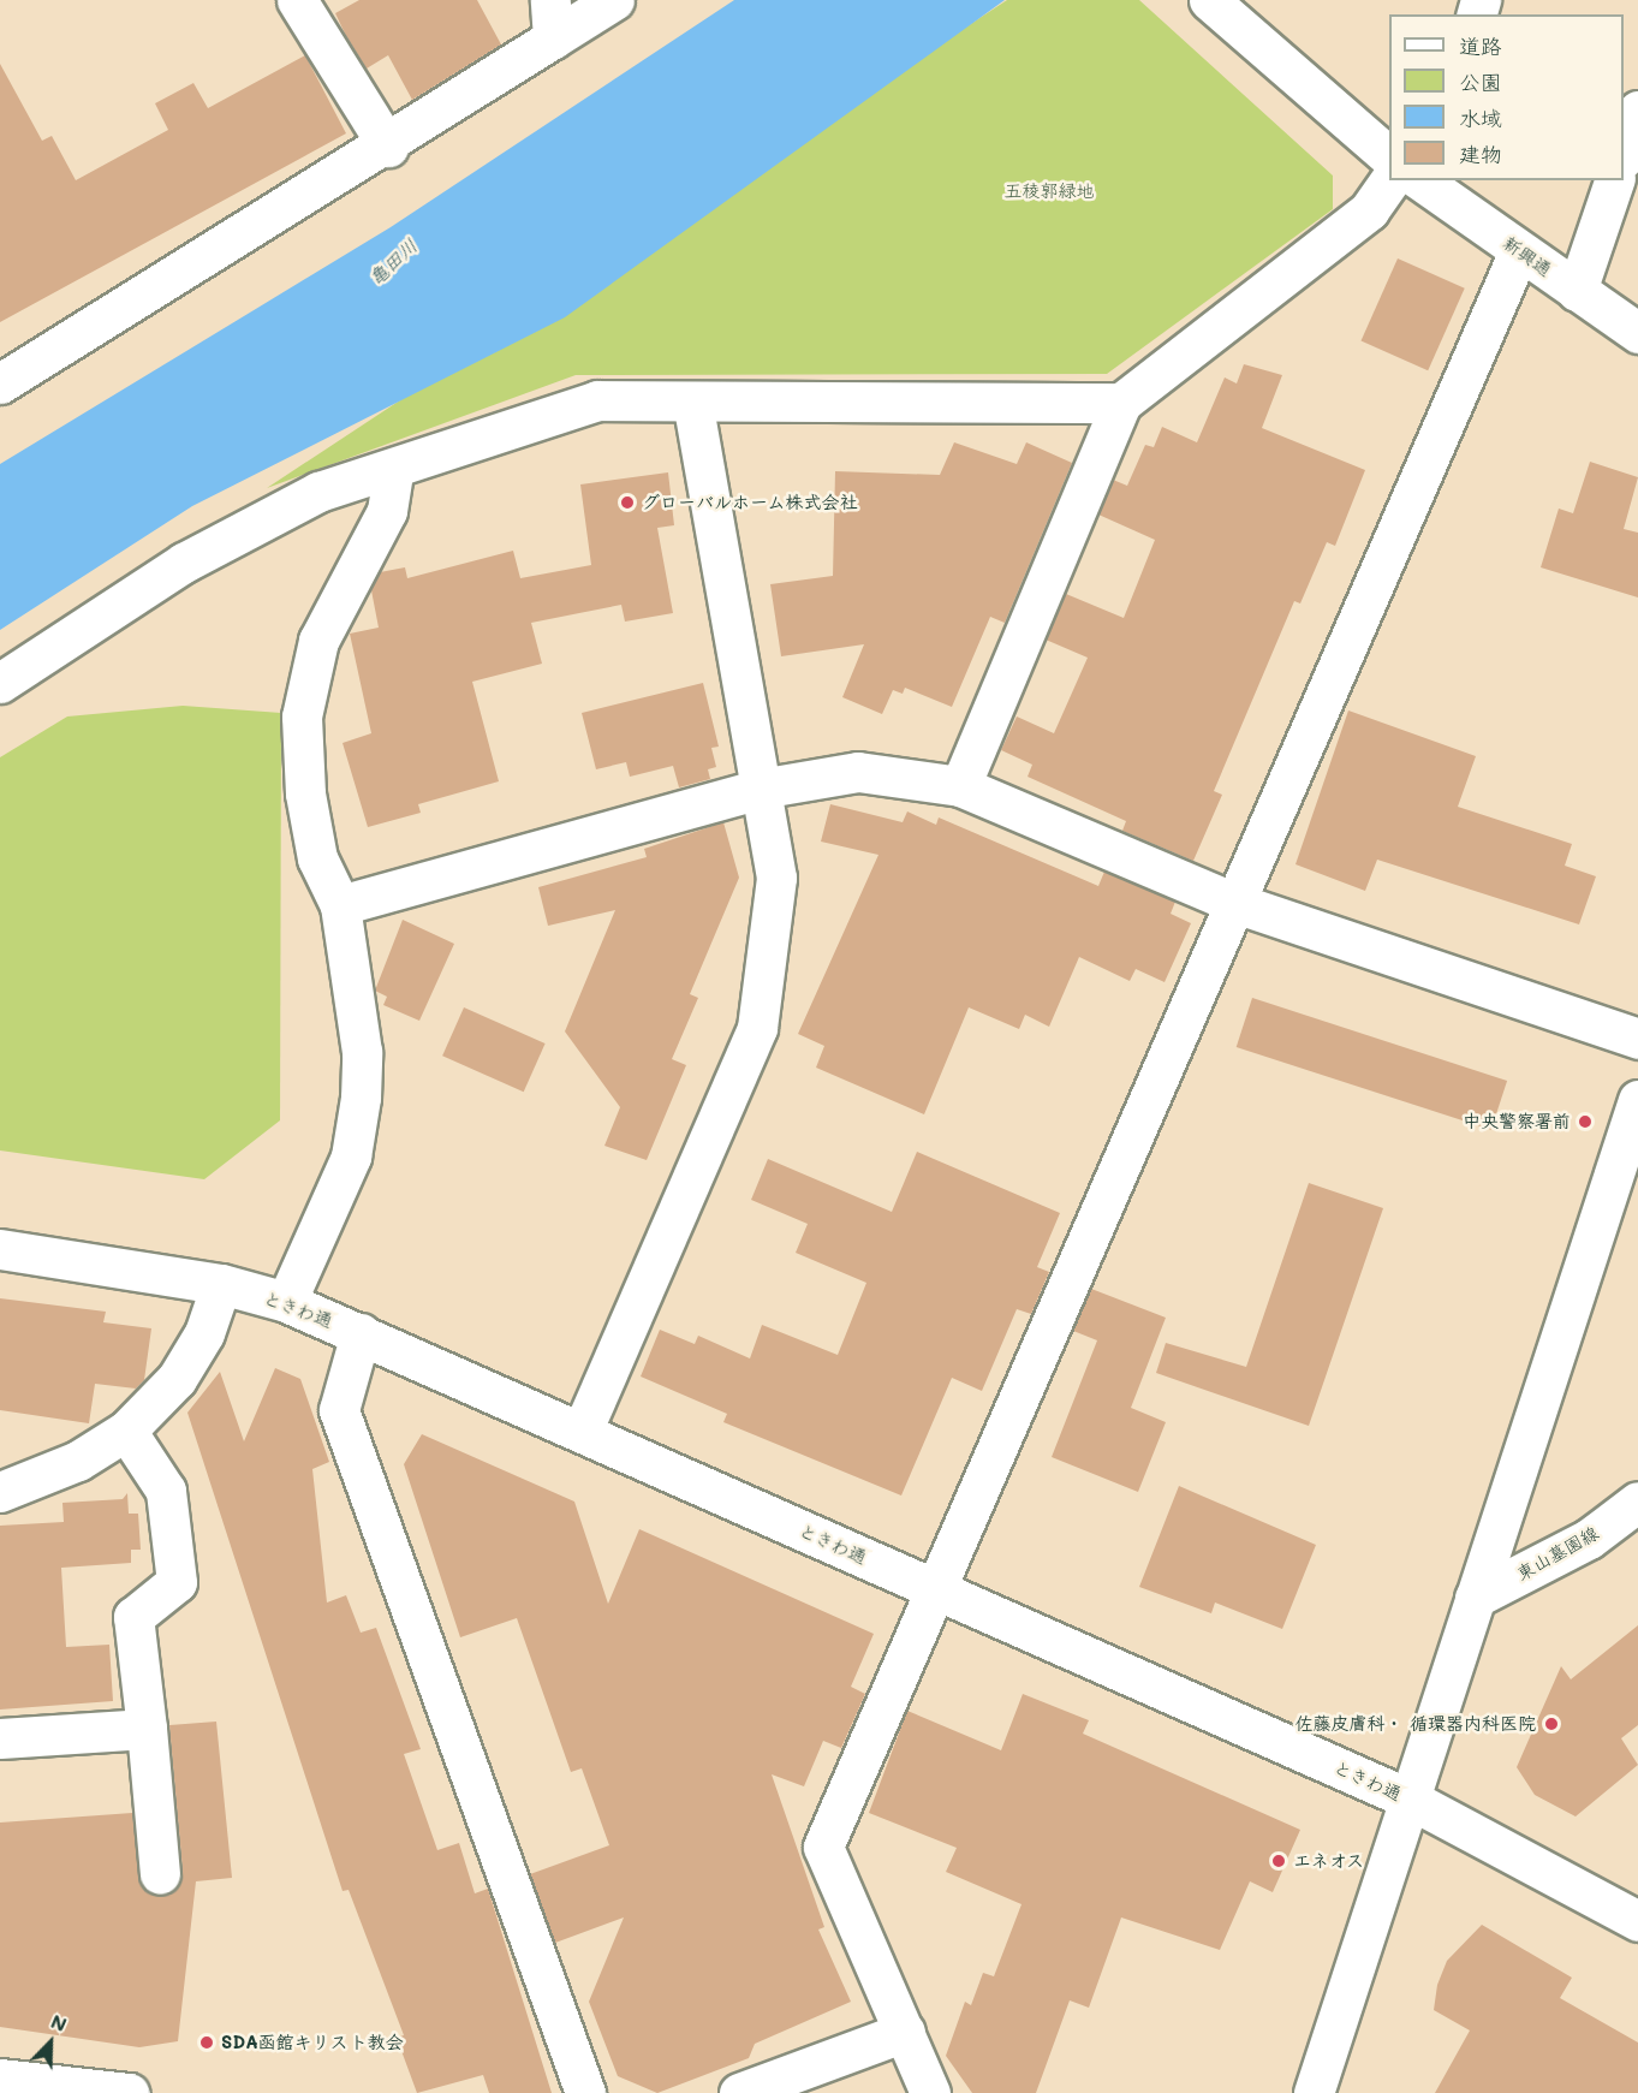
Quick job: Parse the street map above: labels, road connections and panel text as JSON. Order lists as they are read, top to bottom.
{
  "streets": {
    "street": ["新興通", "ときわ通", "東山墓園線"]
  },
  "water": ["亀田川"],
  "parks": ["五稜郭緑地"],
  "places": [
    "グローバルホーム株式会社",
    "中央警察署前",
    "佐藤皮膚科・ 循環器内科医院",
    "エネオス",
    "SDA函館キリスト教会"
  ],
  "legend": [
    "道路",
    "公園",
    "水域",
    "建物"
  ],
  "north": "top right"
}
